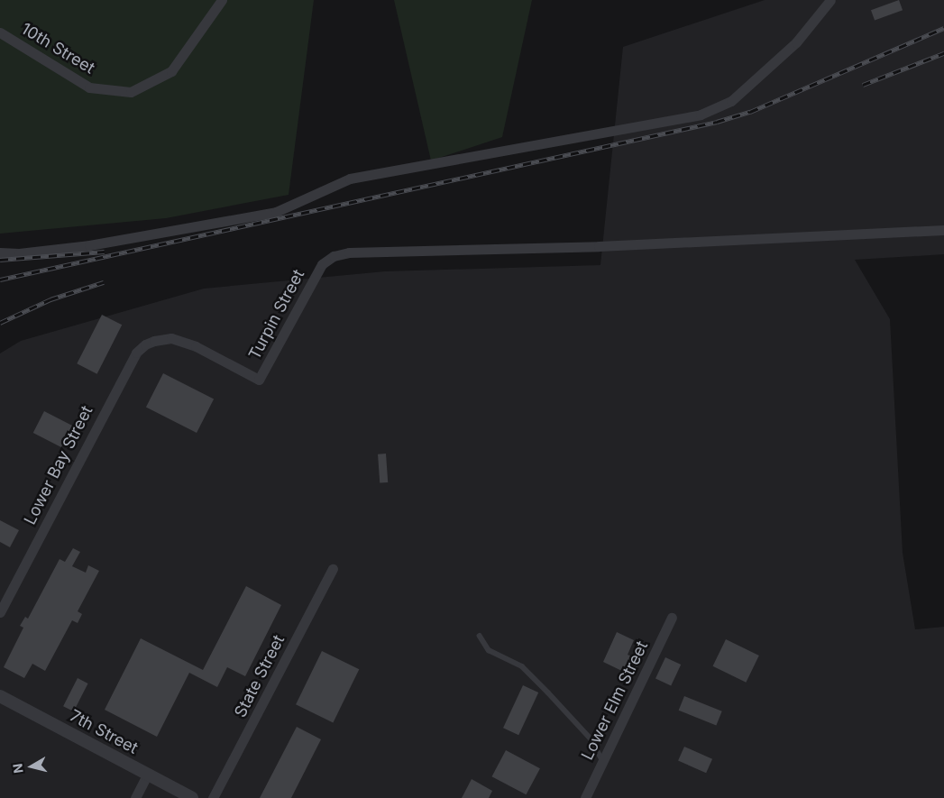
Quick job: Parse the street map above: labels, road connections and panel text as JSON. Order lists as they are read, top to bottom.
{
  "streets": {
    "street": [
      "10th Street",
      "Turpin Street",
      "Lower Bay Street",
      "State Street",
      "Lower Elm Street",
      "7th Street"
    ]
  },
  "crossings": [
    ["Turpin Street", "Lower Bay Street"]
  ],
  "north": "left"
}
